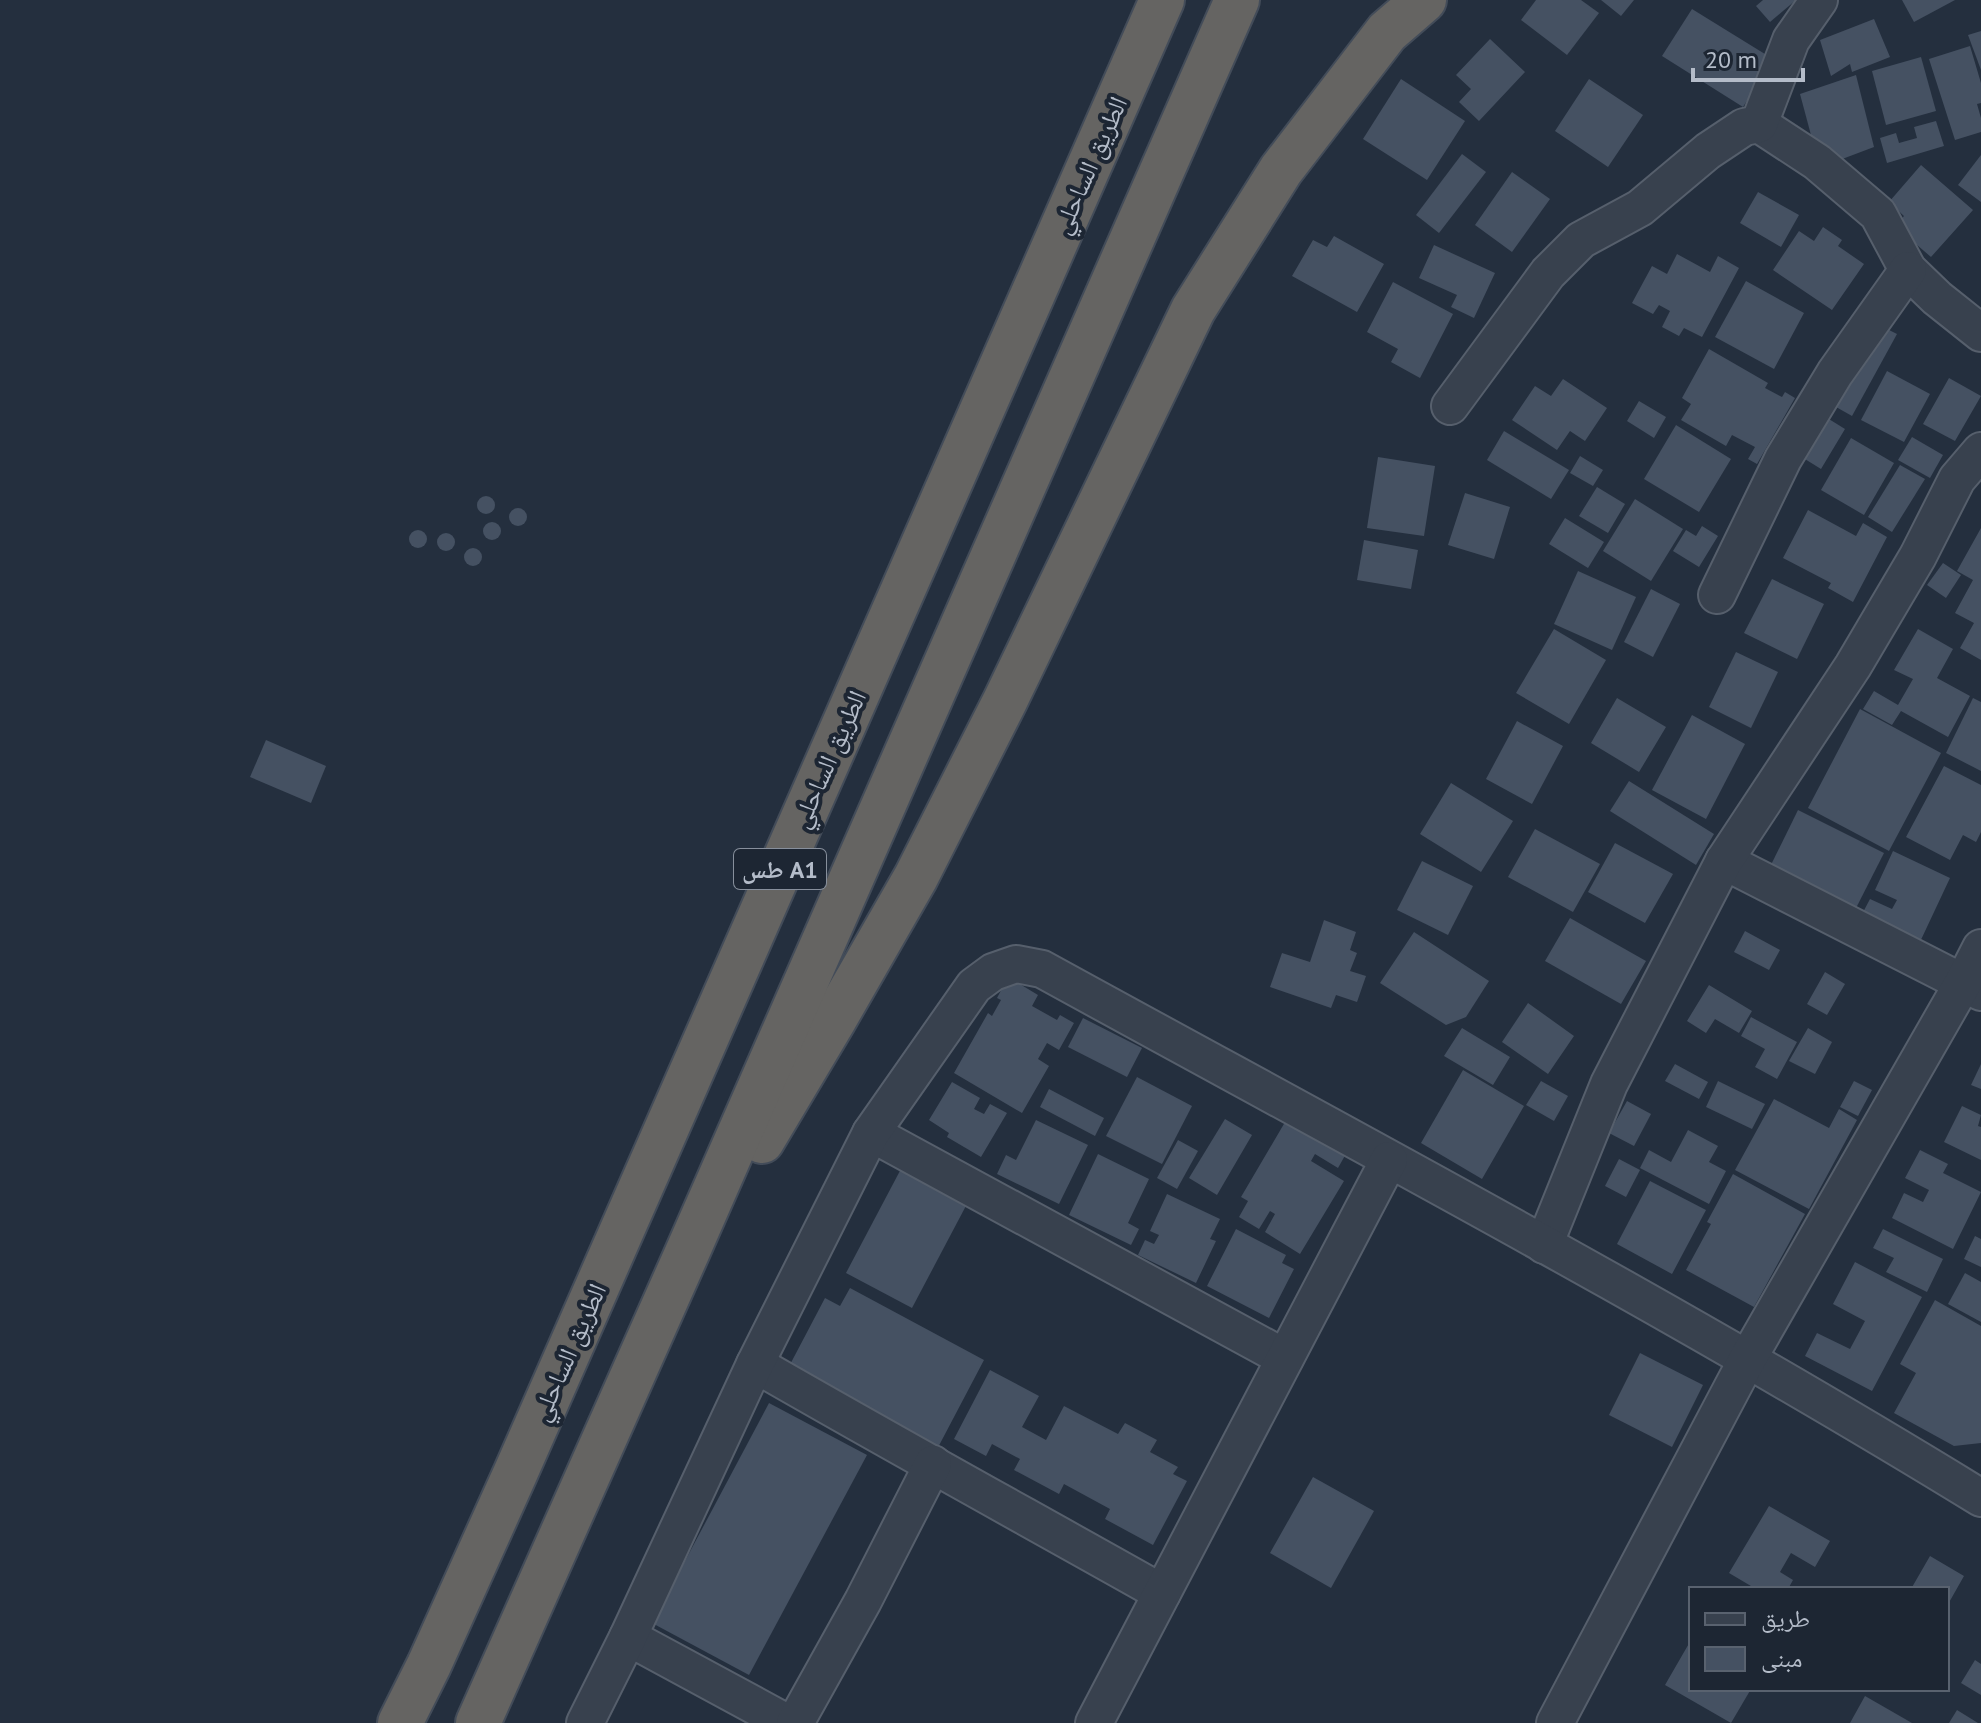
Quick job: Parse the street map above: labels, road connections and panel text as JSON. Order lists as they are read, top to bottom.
{
  "streets": {
    "highway": ["الطريق الساحلي", "طس A1"]
  },
  "legend": ["طريق", "مبنى"],
  "scale_bar": "20 m"
}
